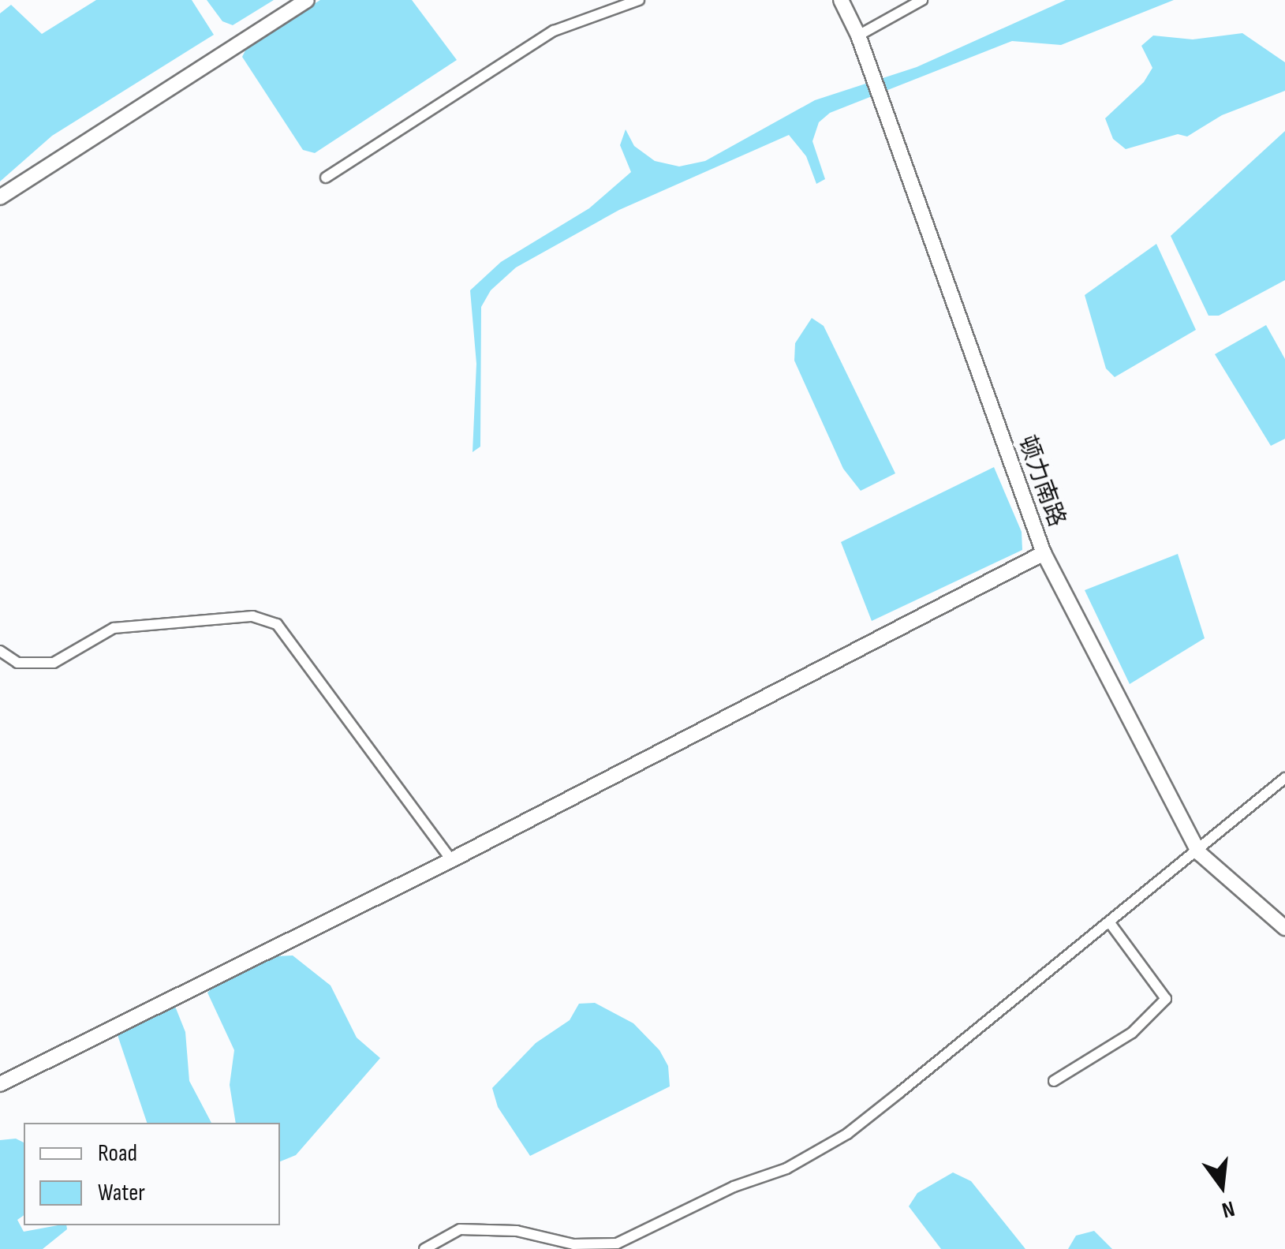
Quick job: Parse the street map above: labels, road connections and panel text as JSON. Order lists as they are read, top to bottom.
{
  "streets": {
    "street": ["顿力南路"]
  },
  "legend": ["Road", "Water"],
  "north": "bottom"
}
